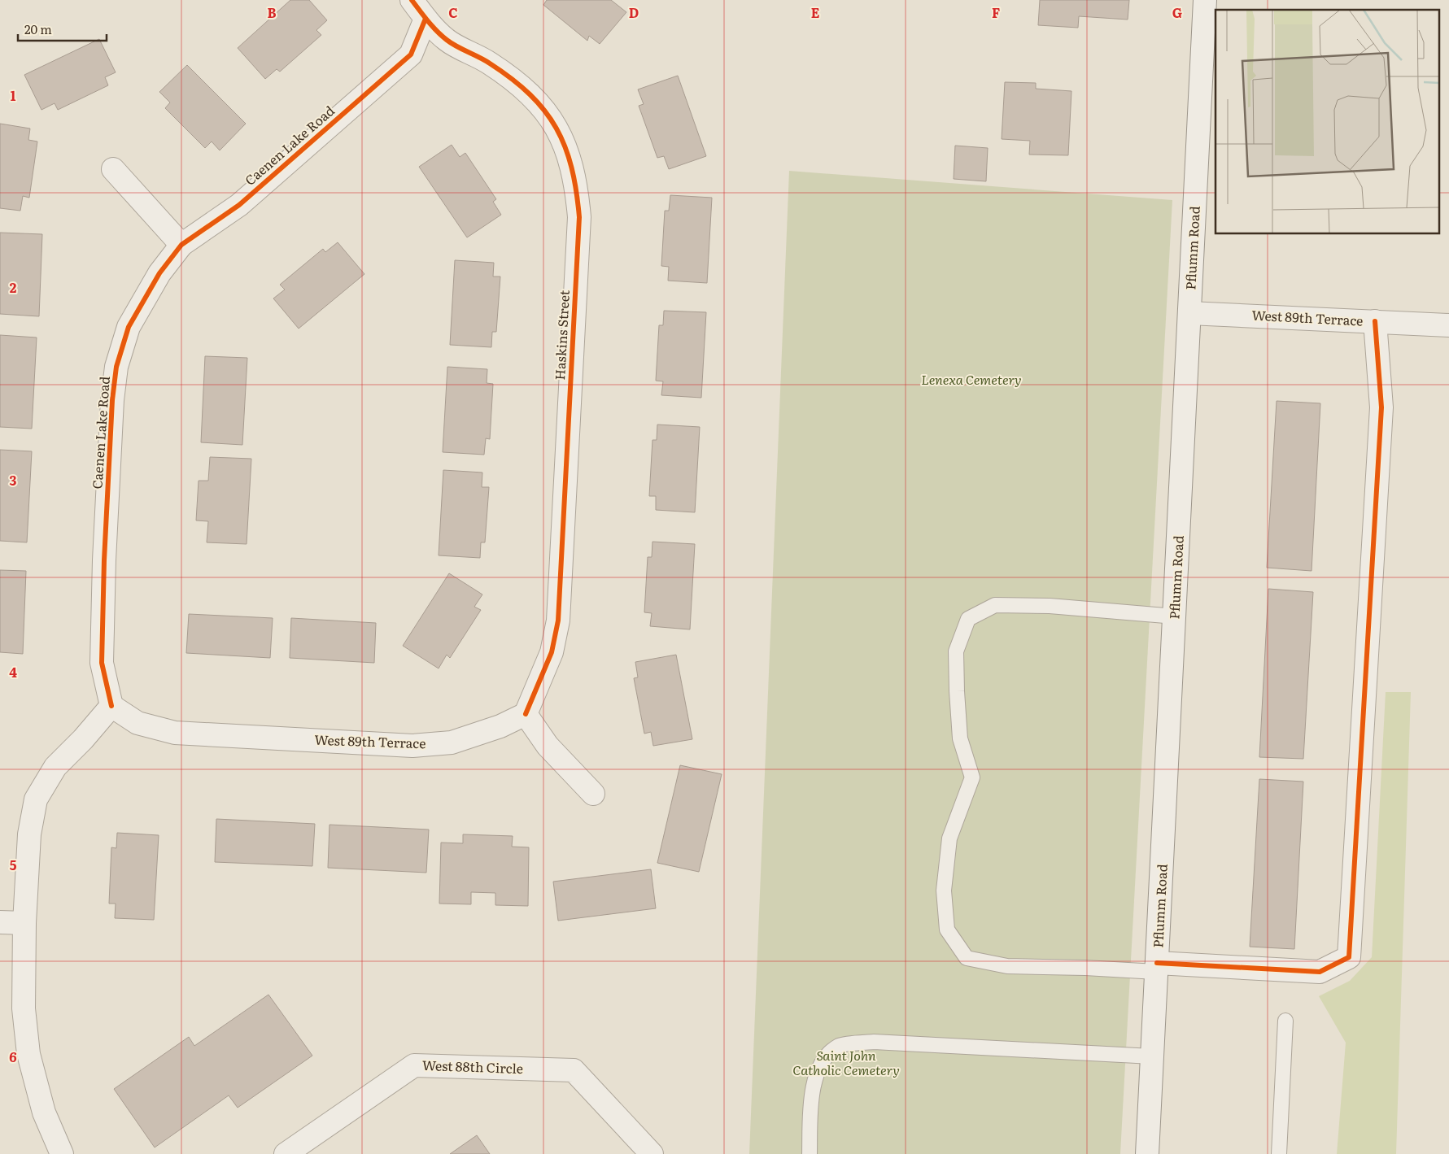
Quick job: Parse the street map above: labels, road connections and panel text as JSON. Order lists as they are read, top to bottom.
{
  "streets": {
    "street": [
      "Caenen Lake Road",
      "Pflumm Road",
      "West 89th Terrace",
      "Haskins Street",
      "West 88th Circle"
    ]
  },
  "crossings": [
    ["Caenen Lake Road", "West 89th Terrace"],
    ["Caenen Lake Road", "Haskins Street"],
    ["Pflumm Road", "West 89th Terrace"],
    ["West 89th Terrace", "Haskins Street"]
  ],
  "parks": ["Lenexa Cemetery", "Saint John Catholic Cemetery"],
  "scale_bar": "20 m",
  "grid": {
    "columns": [
      "B",
      "C",
      "D",
      "E",
      "F",
      "G"
    ],
    "rows": [
      "1",
      "2",
      "3",
      "4",
      "5",
      "6"
    ]
  }
}
